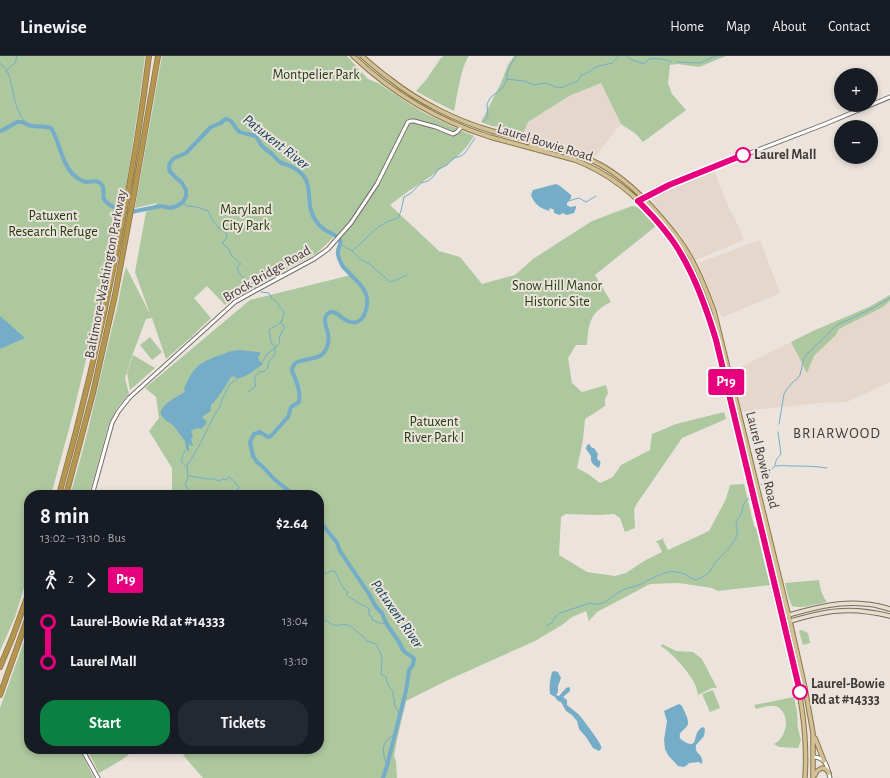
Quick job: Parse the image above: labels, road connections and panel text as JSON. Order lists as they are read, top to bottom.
{
  "streets": {
    "highway": ["Baltimore-Washington Parkway"],
    "main road": ["Laurel Bowie Road"],
    "street": ["Brock Bridge Road"]
  },
  "crossings": [
    ["Laurel Bowie Road", "Brock Bridge Road"]
  ],
  "districts": ["BRIARWOOD"],
  "water": ["Patuxent River"],
  "parks": [
    "Montpelier Park",
    "Maryland City Park",
    "Patuxent Research Refuge",
    "Snow Hill Manor Historic Site",
    "Patuxent River Park I"
  ],
  "places": ["Laurel Mall", "Laurel-Bowie Rd at #14333"],
  "lines": ["bus line P19"],
  "page": {
    "header": "Linewise",
    "nav": [
      "Home",
      "Map",
      "About",
      "Contact"
    ],
    "on_map": "P19",
    "map_buttons": ["+", "−"],
    "heading": ["8 min", "13:02 – 13:10 · Bus", "$2.64"],
    "legs": ["2", "P19"],
    "list": [
      {
        "name": "Laurel-Bowie Rd at #14333",
        "value": "13:04"
      },
      {
        "name": "Laurel Mall",
        "value": "13:10"
      }
    ],
    "buttons": ["Start", "Tickets"]
  }
}
